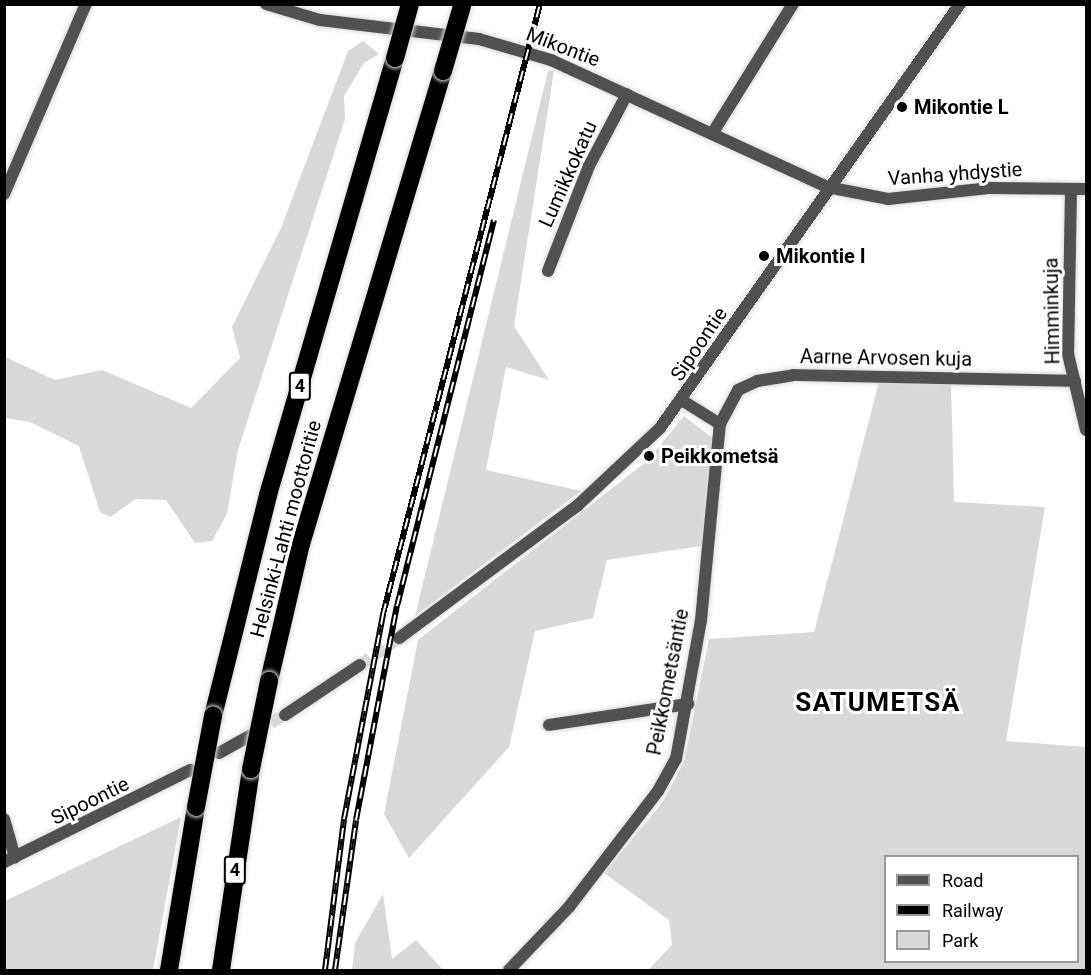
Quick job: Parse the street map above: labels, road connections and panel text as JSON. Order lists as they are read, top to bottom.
{
  "streets": {
    "highway": ["4", "Helsinki-Lahti moottoritie"],
    "street": [
      "Mikontie",
      "Lumikkokatu",
      "Vanha yhdystie",
      "Himminkuja",
      "Sipoontie",
      "Aarne Arvosen kuja",
      "Peikkometsäntie"
    ]
  },
  "crossings": [
    ["Mikontie", "Lumikkokatu"],
    ["Mikontie", "Vanha yhdystie"],
    ["Mikontie", "Sipoontie"],
    ["Vanha yhdystie", "Himminkuja"],
    ["Vanha yhdystie", "Sipoontie"],
    ["Himminkuja", "Aarne Arvosen kuja"],
    ["Aarne Arvosen kuja", "Peikkometsäntie"]
  ],
  "districts": ["SATUMETSÄ"],
  "places": ["Mikontie L", "Mikontie I", "Peikkometsä"],
  "legend": ["Road", "Railway", "Park"]
}
